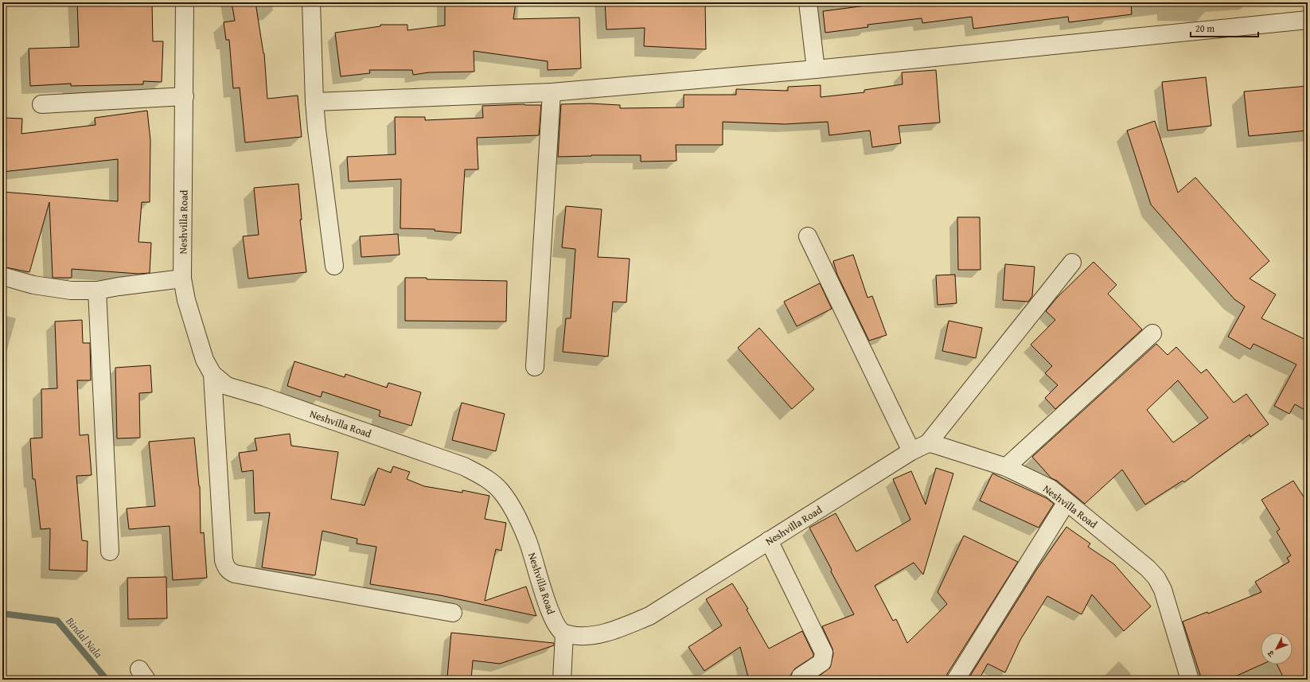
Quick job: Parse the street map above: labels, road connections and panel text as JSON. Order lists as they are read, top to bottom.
{
  "streets": {
    "street": ["Neshvilla Road"]
  },
  "water": ["Bindal Nala"],
  "scale_bar": "20 m",
  "north": "bottom left"
}
